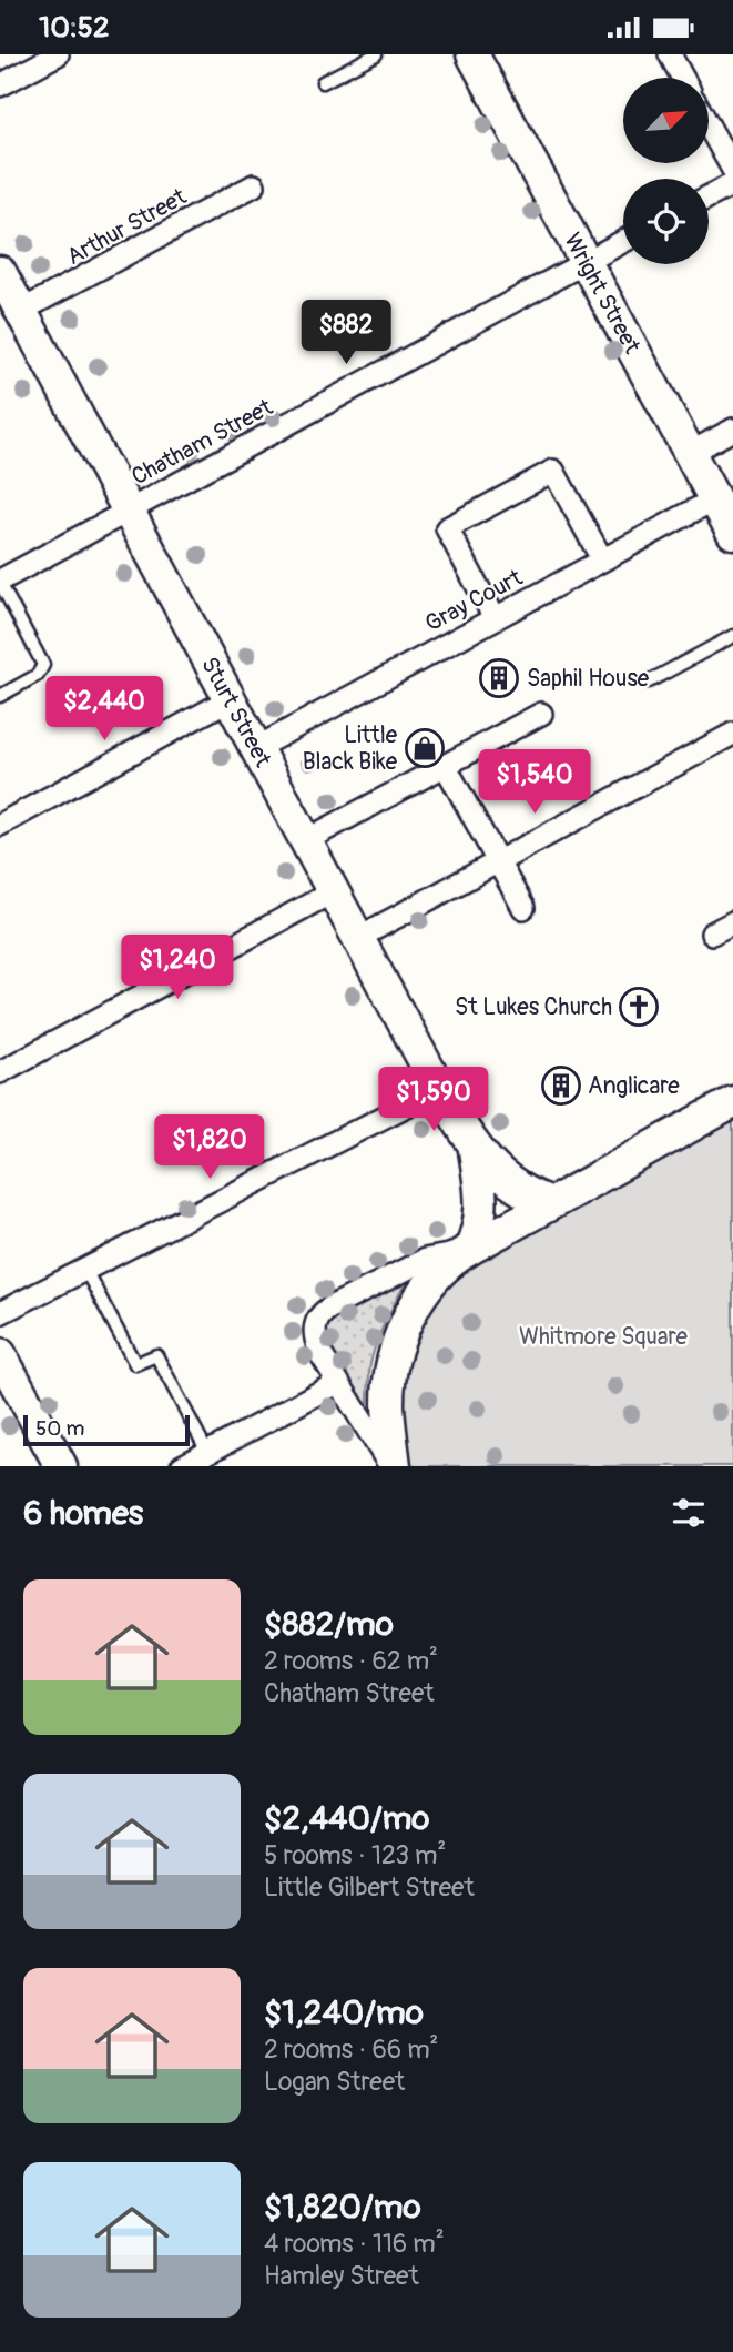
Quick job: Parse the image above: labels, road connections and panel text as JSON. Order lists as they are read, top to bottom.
{
  "streets": {
    "street": [
      "Arthur Street",
      "Wright Street",
      "Chatham Street",
      "Gray Court",
      "Sturt Street"
    ]
  },
  "crossings": [
    ["Arthur Street", "Sturt Street"],
    ["Wright Street", "Chatham Street"],
    ["Wright Street", "Gray Court"],
    ["Chatham Street", "Sturt Street"],
    ["Gray Court", "Sturt Street"]
  ],
  "parks": ["Whitmore Square"],
  "places": {
    "building": ["Saphil House", "Anglicare"],
    "shop": ["Little Black Bike"],
    "church": ["St Lukes Church"]
  },
  "scale_bar": "50 m",
  "north": "top right",
  "page": {
    "status": "10:52",
    "price": [
      "$882",
      "$2,440",
      "$1,540",
      "$1,240",
      "$1,590",
      "$1,820"
    ],
    "scale": "50 m",
    "heading": "6 homes",
    "list": [
      {
        "name": "$882/mo",
        "note": "2 rooms · 62 m² · Chatham Street"
      },
      {
        "name": "$2,440/mo",
        "note": "5 rooms · 123 m² · Little Gilbert Street"
      },
      {
        "name": "$1,240/mo",
        "note": "2 rooms · 66 m² · Logan Street"
      },
      {
        "name": "$1,820/mo",
        "note": "4 rooms · 116 m² · Hamley Street"
      }
    ]
  }
}
